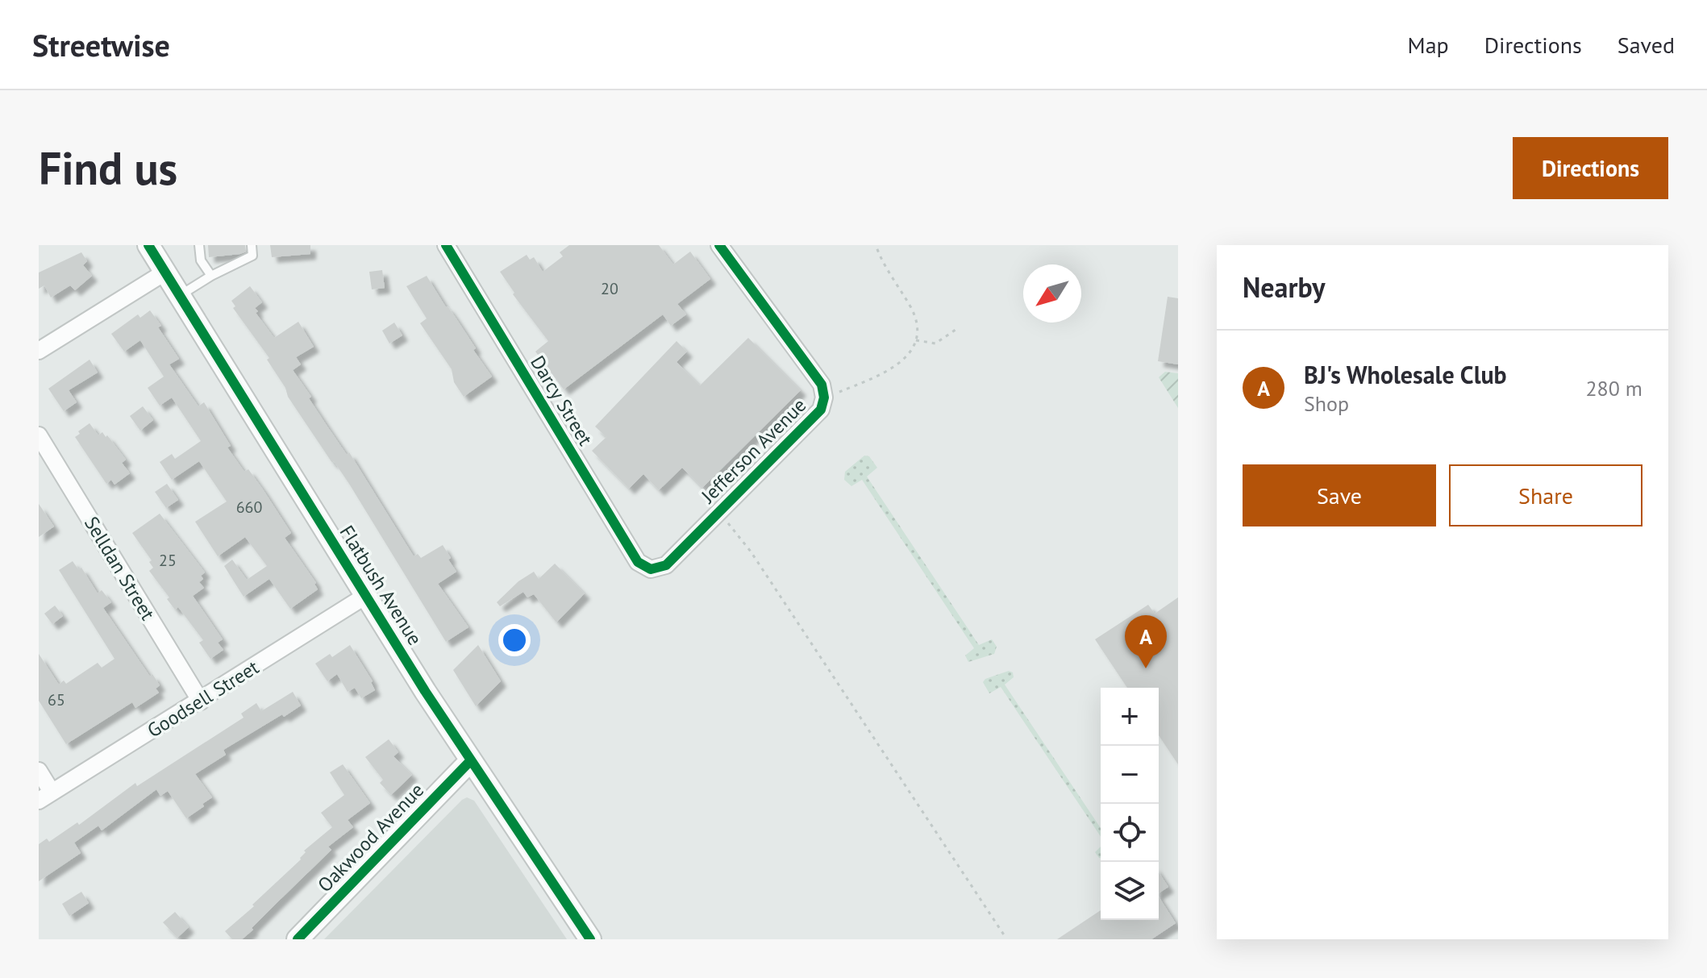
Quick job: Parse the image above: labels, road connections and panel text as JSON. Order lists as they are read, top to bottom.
{
  "streets": {
    "street": [
      "Darcy Street",
      "Jefferson Avenue",
      "Selldan Street",
      "Flatbush Avenue",
      "Goodsell Street",
      "Oakwood Avenue"
    ]
  },
  "crossings": [
    ["Darcy Street", "Jefferson Avenue"],
    ["Selldan Street", "Goodsell Street"],
    ["Flatbush Avenue", "Goodsell Street"],
    ["Flatbush Avenue", "Oakwood Avenue"]
  ],
  "house_numbers": [
    "20",
    "660",
    "25",
    "65"
  ],
  "north": "bottom left",
  "page": {
    "header": "Streetwise",
    "nav": ["Map", "Directions", "Saved"],
    "buttons": [
      "Directions",
      ["Save", "Share"]
    ],
    "title": "Find us",
    "heading": "Nearby",
    "list": [
      {
        "mark": "A",
        "name": "BJ's Wholesale Club",
        "note": "Shop",
        "value": "280 m"
      }
    ],
    "pins": "A",
    "map_buttons": ["+", "−"]
  }
}
